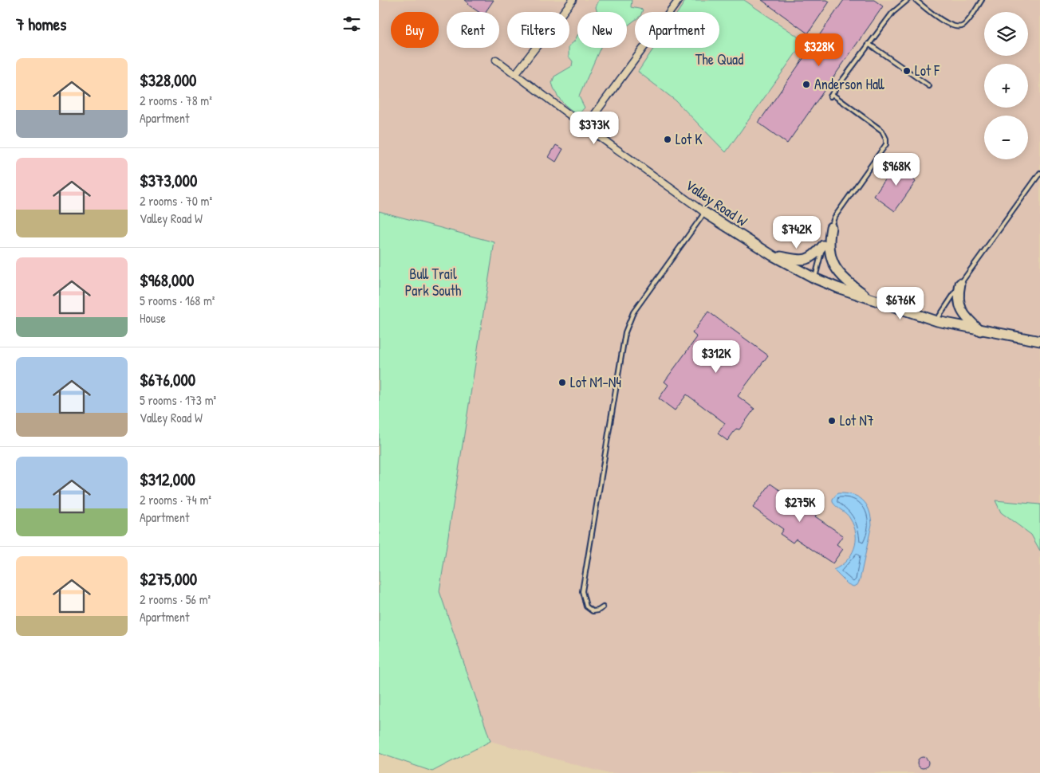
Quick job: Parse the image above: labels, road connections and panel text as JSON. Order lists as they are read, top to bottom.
{
  "streets": {
    "street": ["Valley Road W"]
  },
  "parks": ["The Quad", "Bull Trail Park South"],
  "places": [
    "Lot F",
    "Anderson Hall",
    "Lot K",
    "Lot N1-N4",
    "Lot N7"
  ],
  "page": {
    "heading": "7 homes",
    "map_buttons": ["+", "−"],
    "chip": [
      "Buy",
      "Rent",
      "Filters",
      "New",
      "Apartment"
    ],
    "price": [
      "$328K",
      "$373K",
      "$968K",
      "$742K",
      "$676K",
      "$312K",
      "$275K"
    ],
    "list": [
      {
        "name": "$328,000",
        "note": "2 rooms · 78 m² · Apartment"
      },
      {
        "name": "$373,000",
        "note": "2 rooms · 70 m² · Valley Road W"
      },
      {
        "name": "$968,000",
        "note": "5 rooms · 168 m² · House"
      },
      {
        "name": "$676,000",
        "note": "5 rooms · 173 m² · Valley Road W"
      },
      {
        "name": "$312,000",
        "note": "2 rooms · 74 m² · Apartment"
      },
      {
        "name": "$275,000",
        "note": "2 rooms · 56 m² · Apartment"
      }
    ]
  }
}
